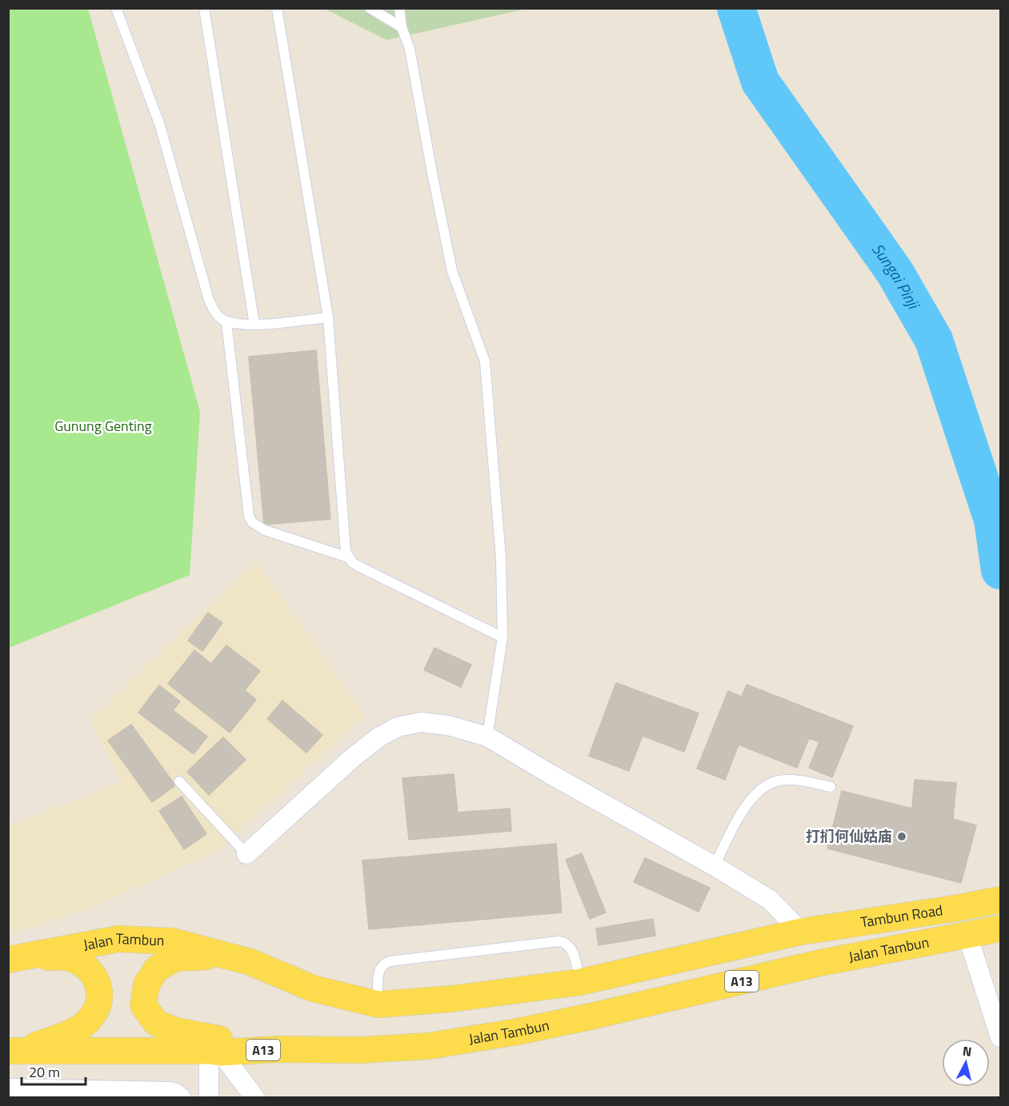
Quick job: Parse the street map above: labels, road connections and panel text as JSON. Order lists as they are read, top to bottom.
{
  "streets": {
    "main road": ["Tambun Road", "Jalan Tambun", "A13"]
  },
  "crossings": [
    ["Tambun Road", "Jalan Tambun"]
  ],
  "water": ["Sungai Pinji"],
  "parks": ["Gunung Genting"],
  "places": ["打扪何仙姑庙"],
  "scale_bar": "20 m",
  "north": "top"
}
